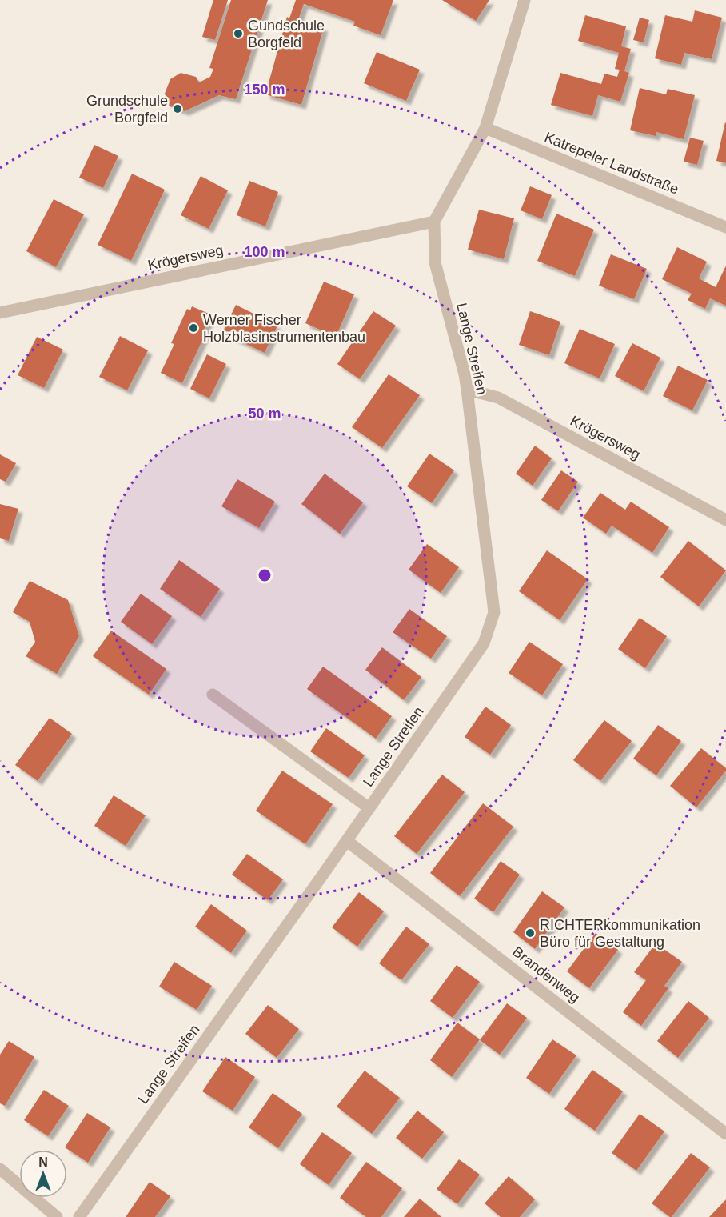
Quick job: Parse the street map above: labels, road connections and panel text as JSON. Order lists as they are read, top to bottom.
{
  "streets": {
    "street": [
      "Katrepeler Landstraße",
      "Krögersweg",
      "Lange Streifen",
      "Brandenweg"
    ]
  },
  "crossings": [
    ["Krögersweg", "Lange Streifen"],
    ["Lange Streifen", "Brandenweg"]
  ],
  "places": [
    "Gundschule Borgfeld",
    "Grundschule Borgfeld",
    "Werner Fischer Holzblasinstrumentenbau",
    "RICHTERkommunikation Büro für Gestaltung"
  ],
  "north": "top",
  "rings": ["150 m", "100 m", "50 m"]
}
